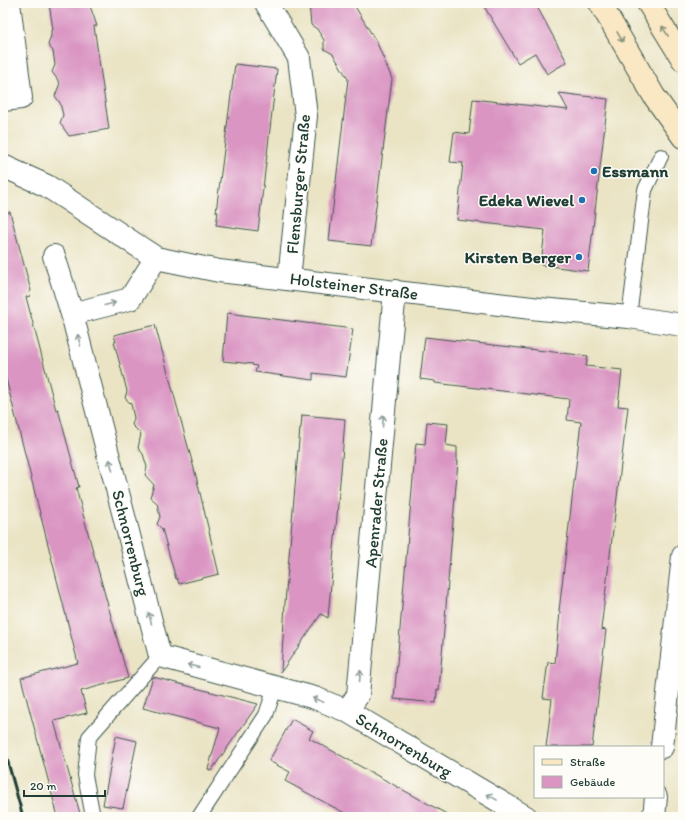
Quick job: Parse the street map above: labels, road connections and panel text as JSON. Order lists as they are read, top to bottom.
{
  "streets": {
    "street": [
      "Flensburger Straße",
      "Holsteiner Straße",
      "Apenrader Straße",
      "Schnorrenburg"
    ]
  },
  "crossings": [
    ["Flensburger Straße", "Holsteiner Straße"],
    ["Holsteiner Straße", "Apenrader Straße"],
    ["Apenrader Straße", "Schnorrenburg"]
  ],
  "one_way": ["Apenrader Straße", "Schnorrenburg"],
  "places": ["Essmann", "Edeka Wievel", "Kirsten Berger"],
  "legend": ["Straße", "Gebäude"],
  "scale_bar": "20 m"
}
